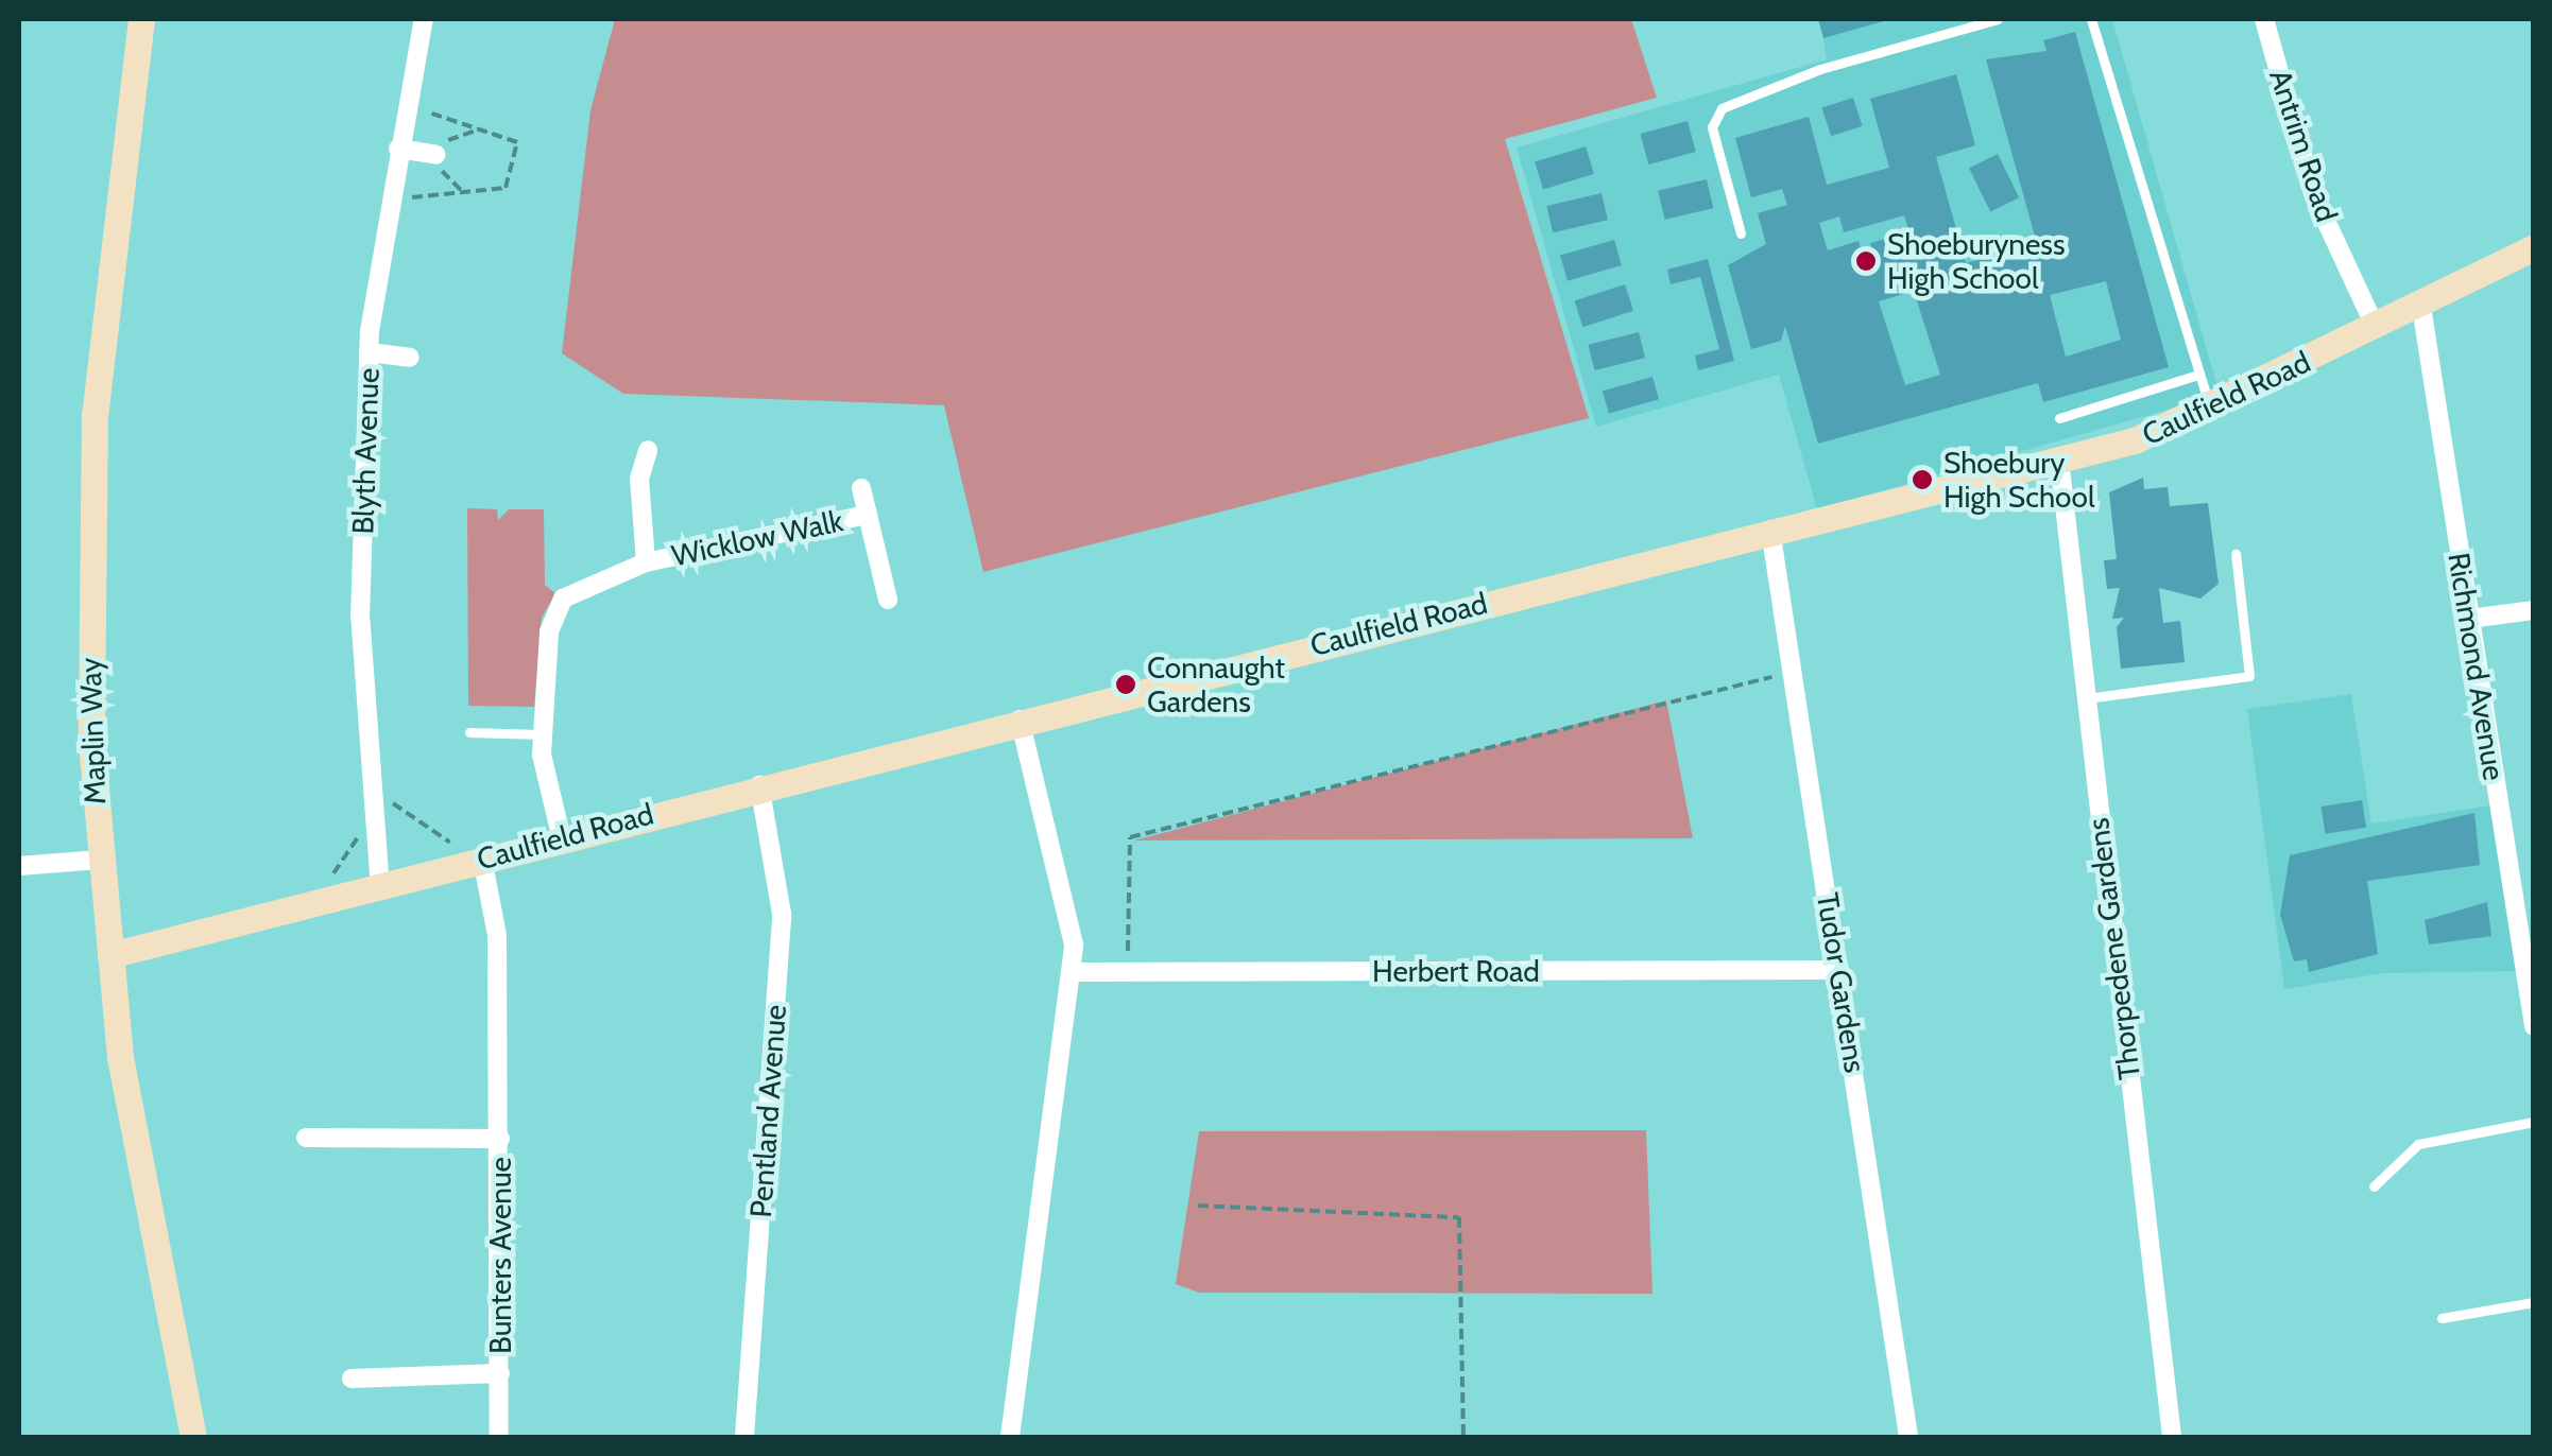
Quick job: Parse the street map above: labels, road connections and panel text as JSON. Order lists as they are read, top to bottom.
{
  "streets": {
    "street": [
      "Antrim Road",
      "Caulfield Road",
      "Blyth Avenue",
      "Wicklow Walk",
      "Richmond Avenue",
      "Maplin Way",
      "Thorpedene Gardens",
      "Herbert Road",
      "Tudor Gardens",
      "Pentland Avenue",
      "Bunters Avenue"
    ]
  },
  "crossings": [
    ["Antrim Road", "Caulfield Road"],
    ["Caulfield Road", "Blyth Avenue"],
    ["Caulfield Road", "Wicklow Walk"],
    ["Caulfield Road", "Richmond Avenue"],
    ["Caulfield Road", "Maplin Way"],
    ["Caulfield Road", "Thorpedene Gardens"],
    ["Caulfield Road", "Tudor Gardens"],
    ["Caulfield Road", "Pentland Avenue"],
    ["Caulfield Road", "Bunters Avenue"],
    ["Herbert Road", "Tudor Gardens"]
  ],
  "places": ["Shoeburyness High School", "Shoebury High School", "Connaught Gardens"]
}
